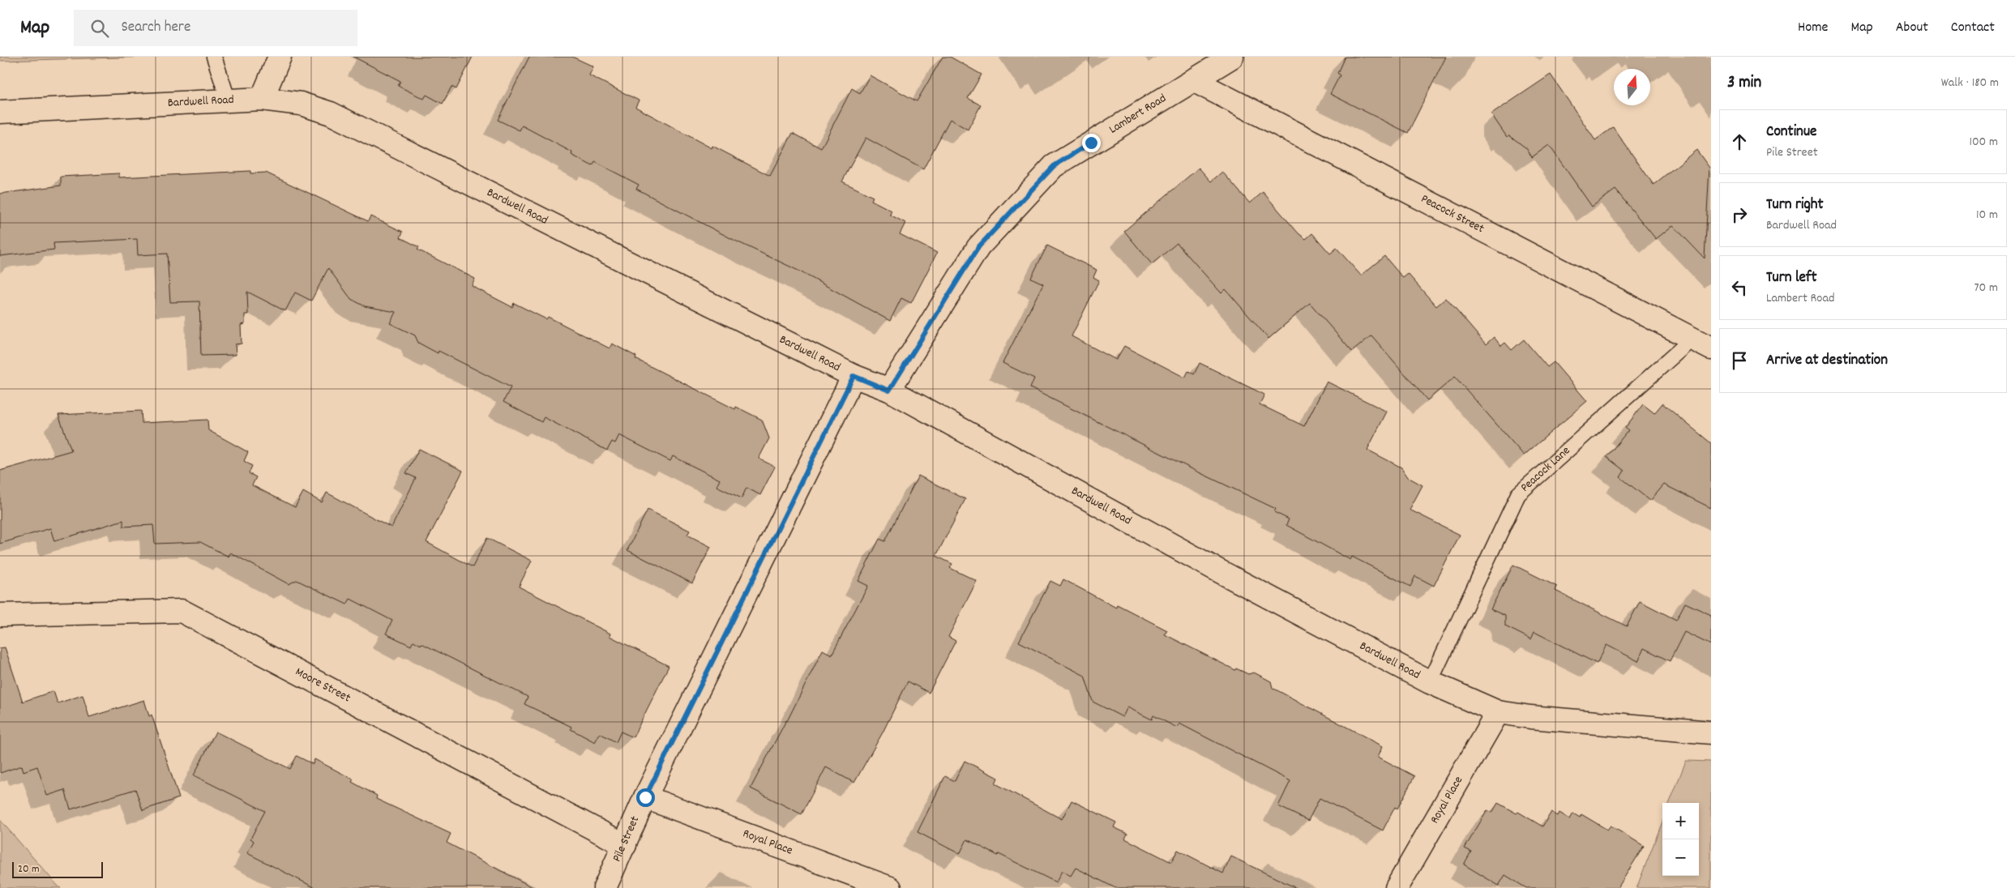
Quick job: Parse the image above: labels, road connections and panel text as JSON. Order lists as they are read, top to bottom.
{
  "streets": {
    "street": [
      "Bardwell Road",
      "Lambert Road",
      "Peacock Street",
      "Moore Street",
      "Royal Place",
      "Pile Street"
    ],
    "lane": ["Peacock Lane"]
  },
  "crossings": [
    ["Bardwell Road", "Lambert Road"],
    ["Bardwell Road", "Peacock Lane"],
    ["Bardwell Road", "Royal Place"],
    ["Bardwell Road", "Pile Street"],
    ["Lambert Road", "Peacock Street"],
    ["Peacock Street", "Peacock Lane"],
    ["Moore Street", "Pile Street"],
    ["Royal Place", "Pile Street"]
  ],
  "scale_bar": "20 m",
  "north": "top",
  "page": {
    "header": "Map",
    "search": "Search here",
    "nav": [
      "Home",
      "Map",
      "About",
      "Contact"
    ],
    "heading": ["3 min", "Walk · 180 m"],
    "list": [
      ["Continue", "Pile Street", "100 m"],
      ["Turn right", "Bardwell Road", "10 m"],
      ["Turn left", "Lambert Road", "70 m"],
      "Arrive at destination"
    ],
    "map_buttons": ["+", "−"],
    "scale": "20 m"
  }
}
